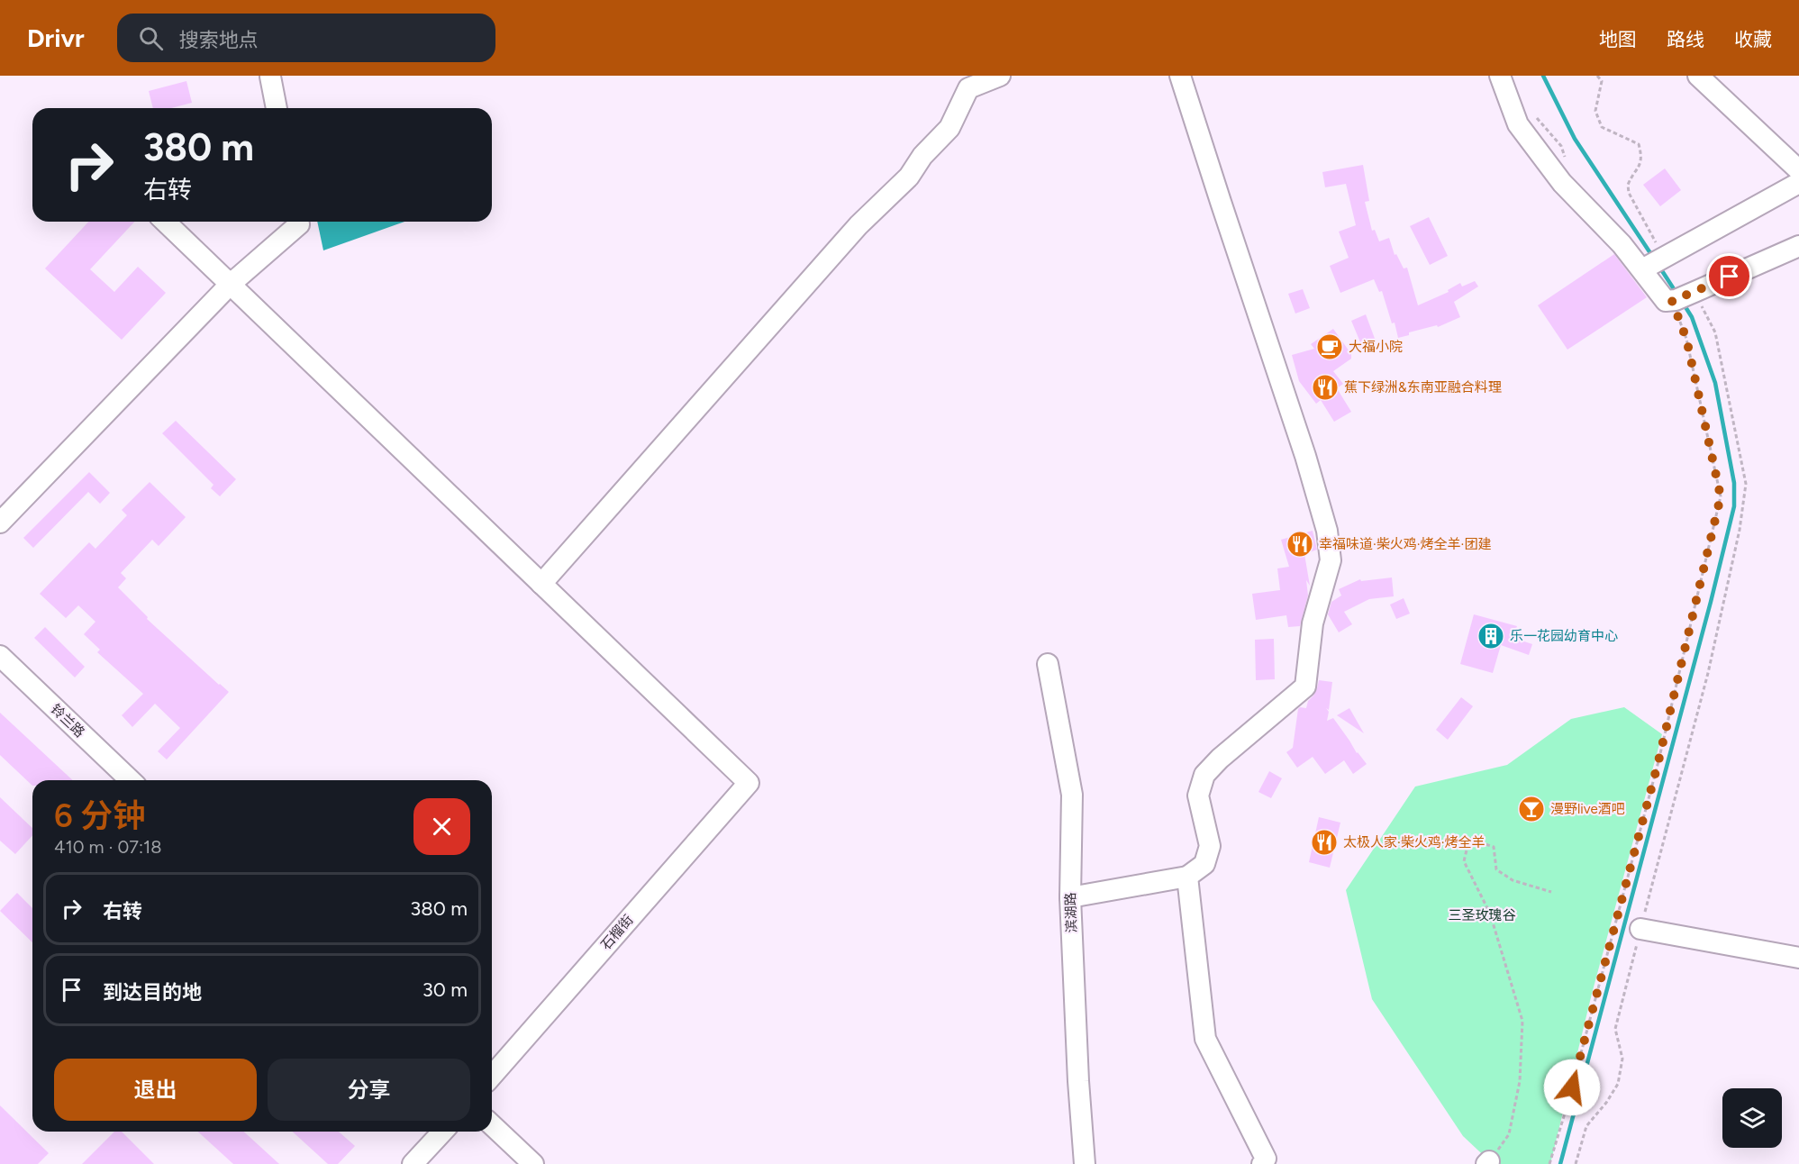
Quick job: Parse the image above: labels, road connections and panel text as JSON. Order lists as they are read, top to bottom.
{
  "streets": {
    "street": ["铃兰路", "滨湖路", "石榴街"]
  },
  "parks": ["三圣玫瑰谷"],
  "places": {
    "cafe": ["大福小院"],
    "restaurant": ["蕉下绿洲&东南亚融合料理", "幸福味道·柴火鸡·烤全羊·团建", "太极人家·柴火鸡·烤全羊"],
    "building": ["乐一花园幼育中心"],
    "bar": ["漫野live酒吧"]
  },
  "page": {
    "header": "Drivr",
    "search": "搜索地点",
    "nav": ["地图", "路线", "收藏"],
    "turn": ["380 m", "右转"],
    "heading": ["6 分钟", "410 m · 07:18"],
    "list": [
      {
        "name": "右转",
        "value": "380 m"
      },
      {
        "name": "到达目的地",
        "value": "30 m"
      }
    ],
    "buttons": ["退出", "分享"]
  }
}
